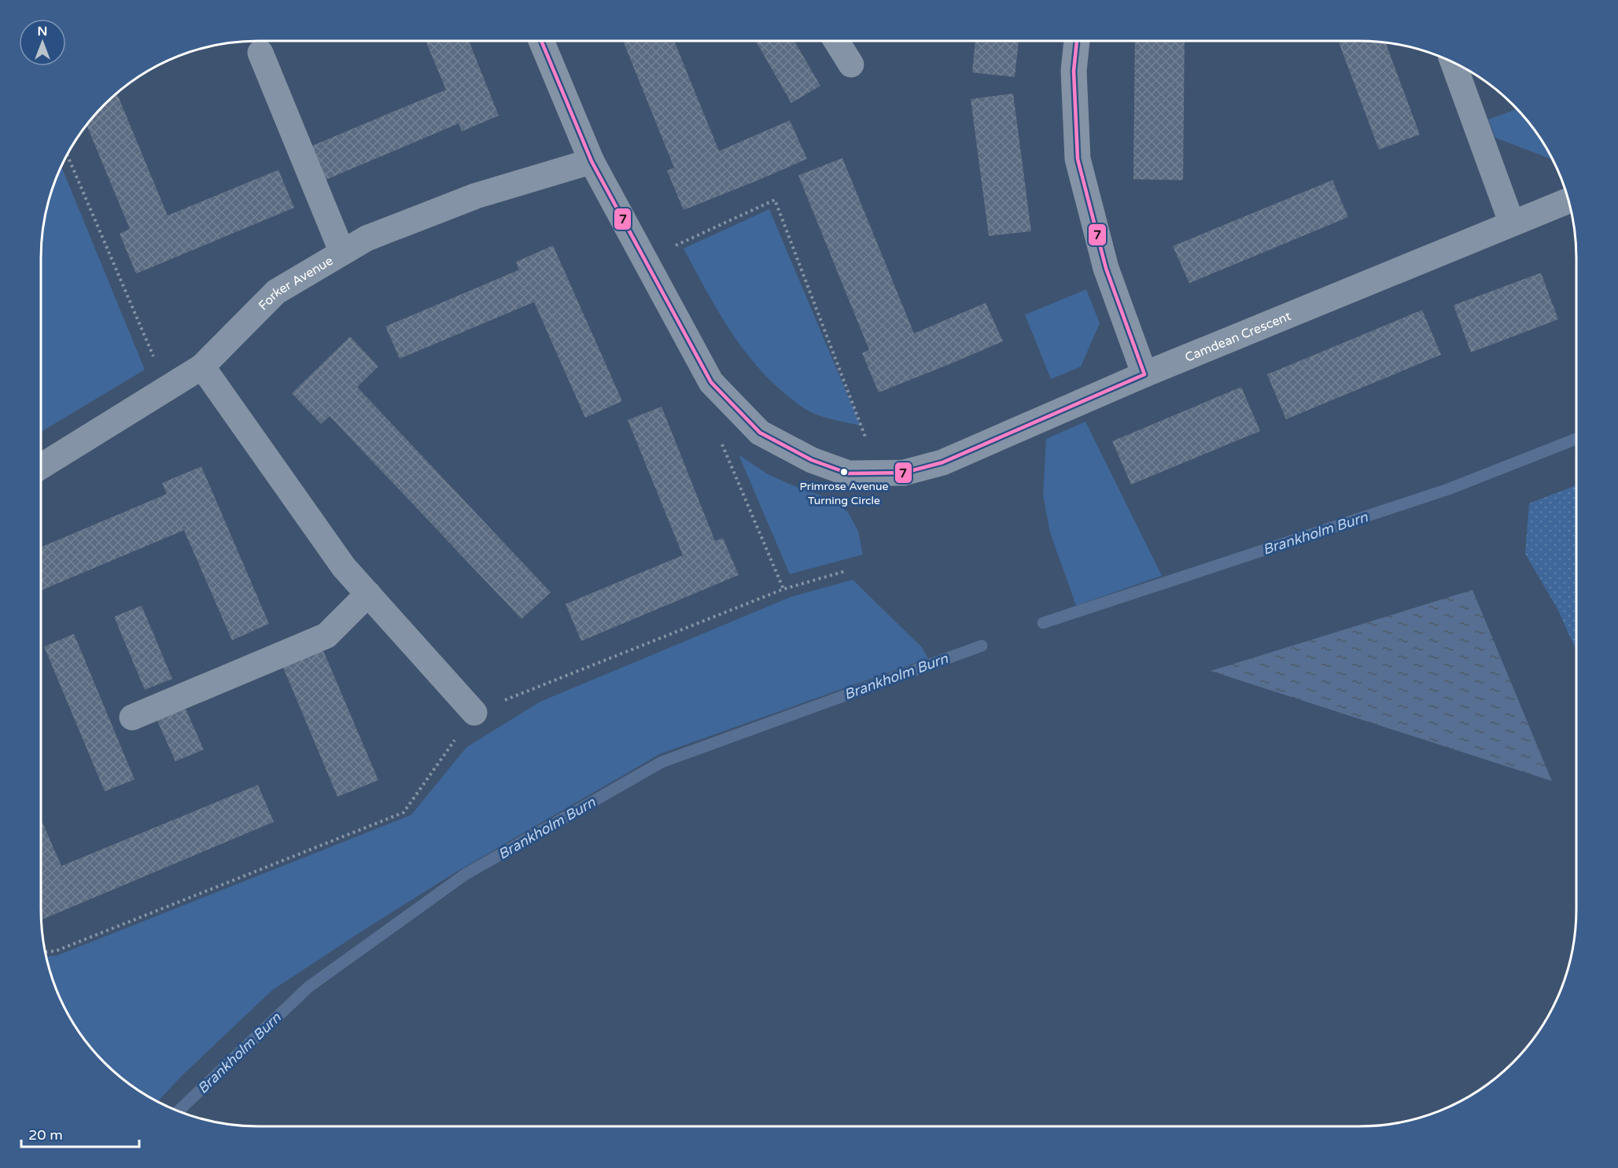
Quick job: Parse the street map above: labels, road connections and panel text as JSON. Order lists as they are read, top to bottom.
{
  "streets": {
    "street": ["Forker Avenue", "Camdean Crescent"]
  },
  "crossings": [
    ["Forker Avenue", "Camdean Crescent"]
  ],
  "water": ["Brankholm Burn"],
  "places": ["Primrose Avenue Turning Circle"],
  "lines": ["transit line 7"],
  "scale_bar": "20 m",
  "north": "top"
}
